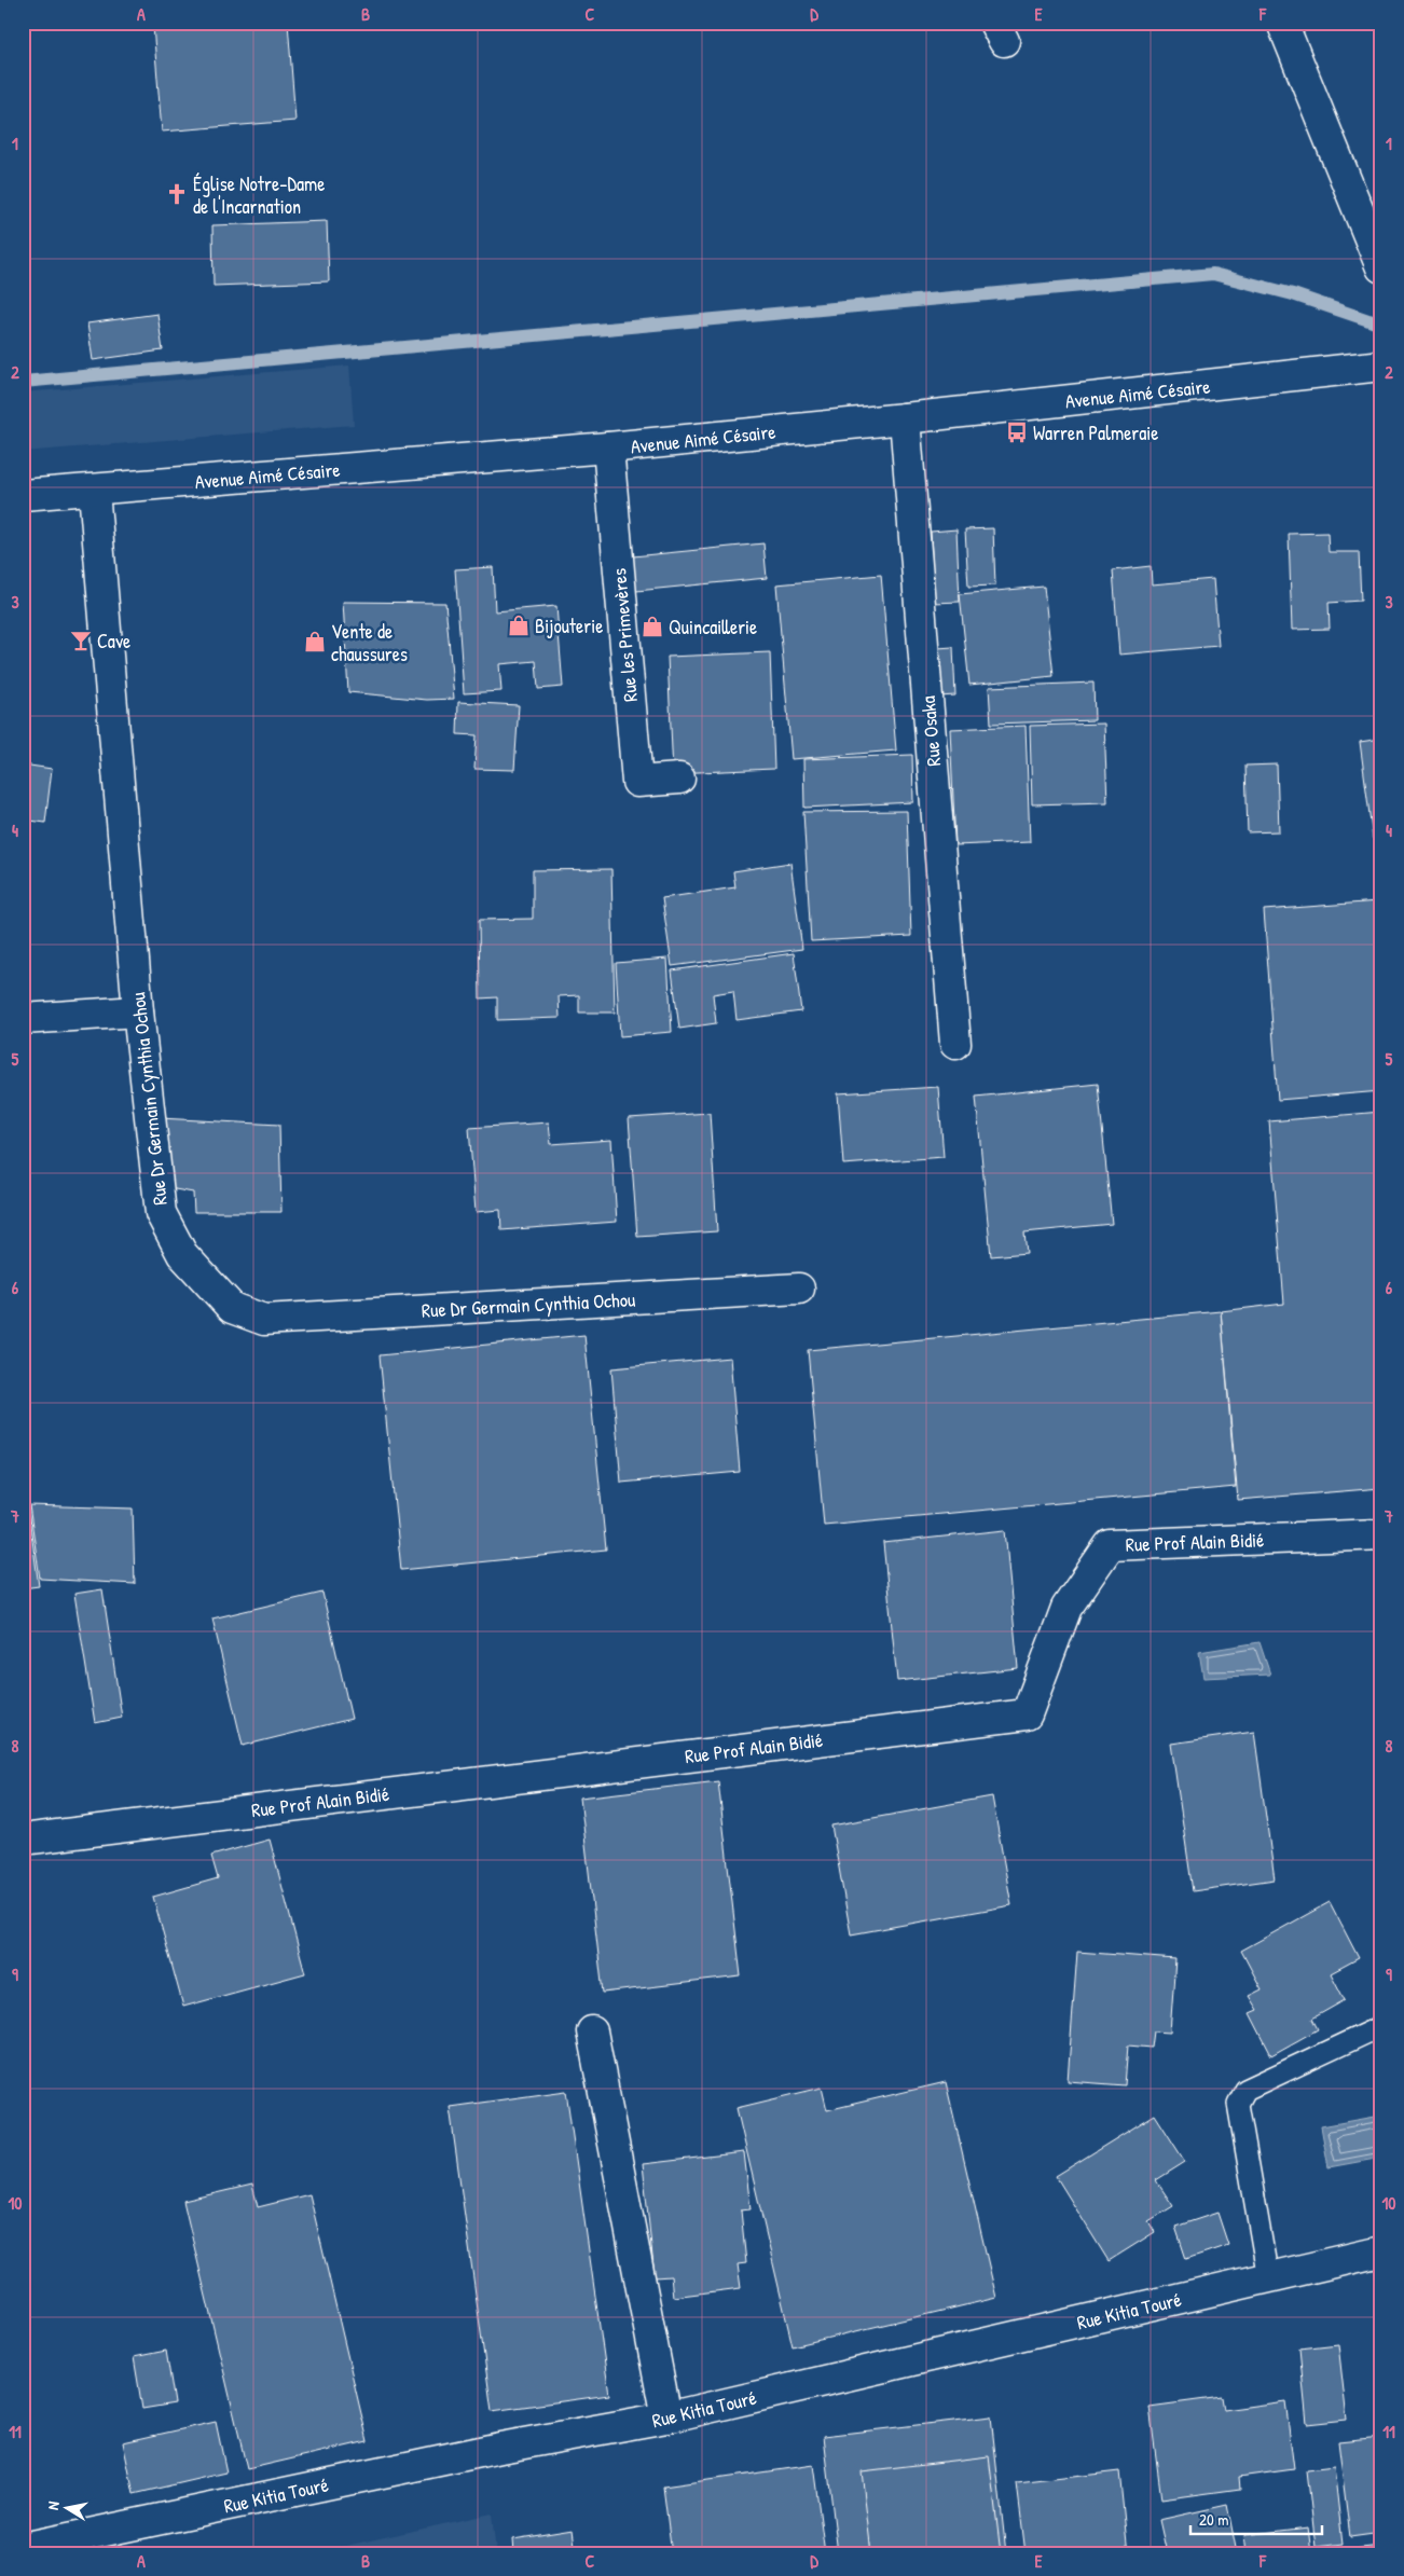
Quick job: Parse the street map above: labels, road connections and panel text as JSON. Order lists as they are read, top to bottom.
{
  "streets": {
    "street": [
      "Avenue Aimé Césaire",
      "Rue les Primevères",
      "Rue Osaka",
      "Rue Dr Germain Cynthia Ochou",
      "Rue Prof Alain Bidié",
      "Rue Kitia Touré"
    ]
  },
  "crossings": [
    ["Avenue Aimé Césaire", "Rue les Primevères"],
    ["Avenue Aimé Césaire", "Rue Osaka"],
    ["Avenue Aimé Césaire", "Rue Dr Germain Cynthia Ochou"]
  ],
  "places": {
    "church": ["Église Notre-Dame de l'Incarnation"],
    "bus stop": ["Warren Palmeraie"],
    "shop": ["Bijouterie", "Quincaillerie", "Vente de chaussures"],
    "bar": ["Cave"]
  },
  "scale_bar": "20 m",
  "north": "left",
  "grid": {
    "columns": [
      "A",
      "B",
      "C",
      "D",
      "E",
      "F"
    ],
    "rows": [
      "1",
      "2",
      "3",
      "4",
      "5",
      "6",
      "7",
      "8",
      "9",
      "10",
      "11"
    ]
  }
}
